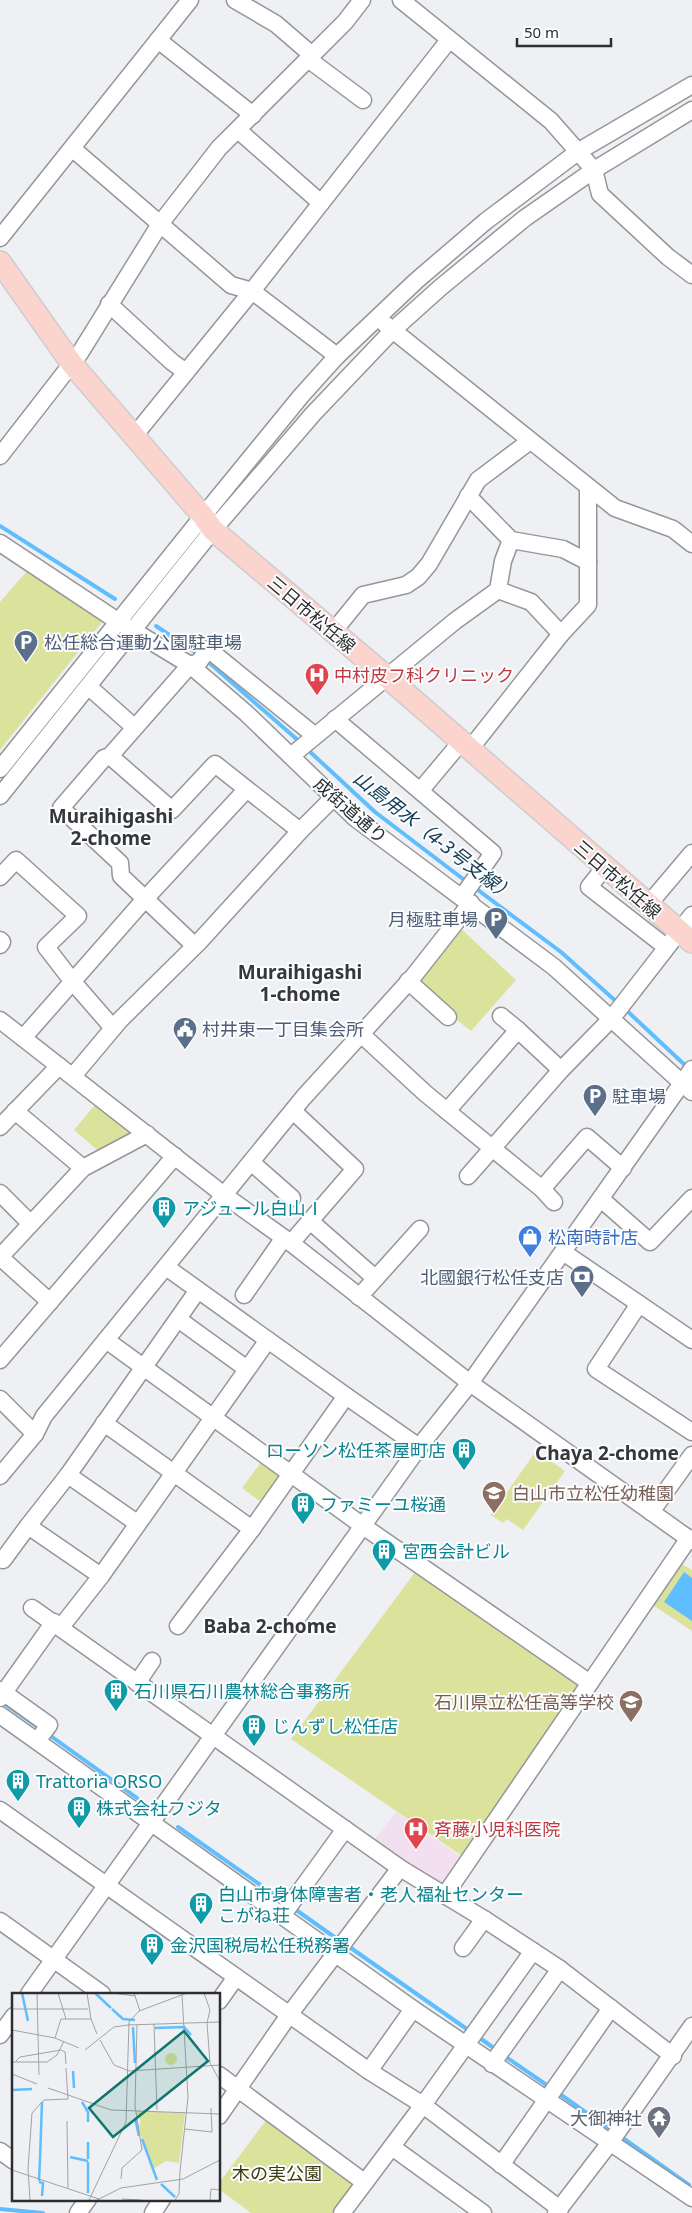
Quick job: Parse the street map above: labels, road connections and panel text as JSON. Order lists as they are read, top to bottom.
{
  "streets": {
    "main road": ["三日市松任線"],
    "street": ["成街道通り"]
  },
  "districts": [
    "Muraihigashi 2-chome",
    "Muraihigashi 1-chome",
    "Chaya 2-chome",
    "Baba 2-chome"
  ],
  "water": ["山島用水（4-3号支線）"],
  "parks": ["木の実公園"],
  "places": {
    "parking": ["松任総合運動公園駐車場", "月極駐車場", "駐車場"],
    "hospital": ["中村皮フ科クリニック", "斉藤小児科医院"],
    "public building": ["村井東一丁目集会所"],
    "building": [
      "アジュール白山Ⅰ",
      "ローソン松任茶屋町店",
      "ファミーユ桜通",
      "宮西会計ビル",
      "石川県石川農林総合事務所",
      "じんずし松任店",
      "Trattoria ORSO",
      "株式会社フジタ",
      "白山市身体障害者・老人福祉センター こがね荘",
      "金沢国税局松任税務署"
    ],
    "shop": ["松南時計店"],
    "bank": ["北國銀行松任支店"],
    "school or university": ["白山市立松任幼稚園", "石川県立松任高等学校"],
    "temple": ["大御神社"]
  },
  "scale_bar": "50 m"
}
